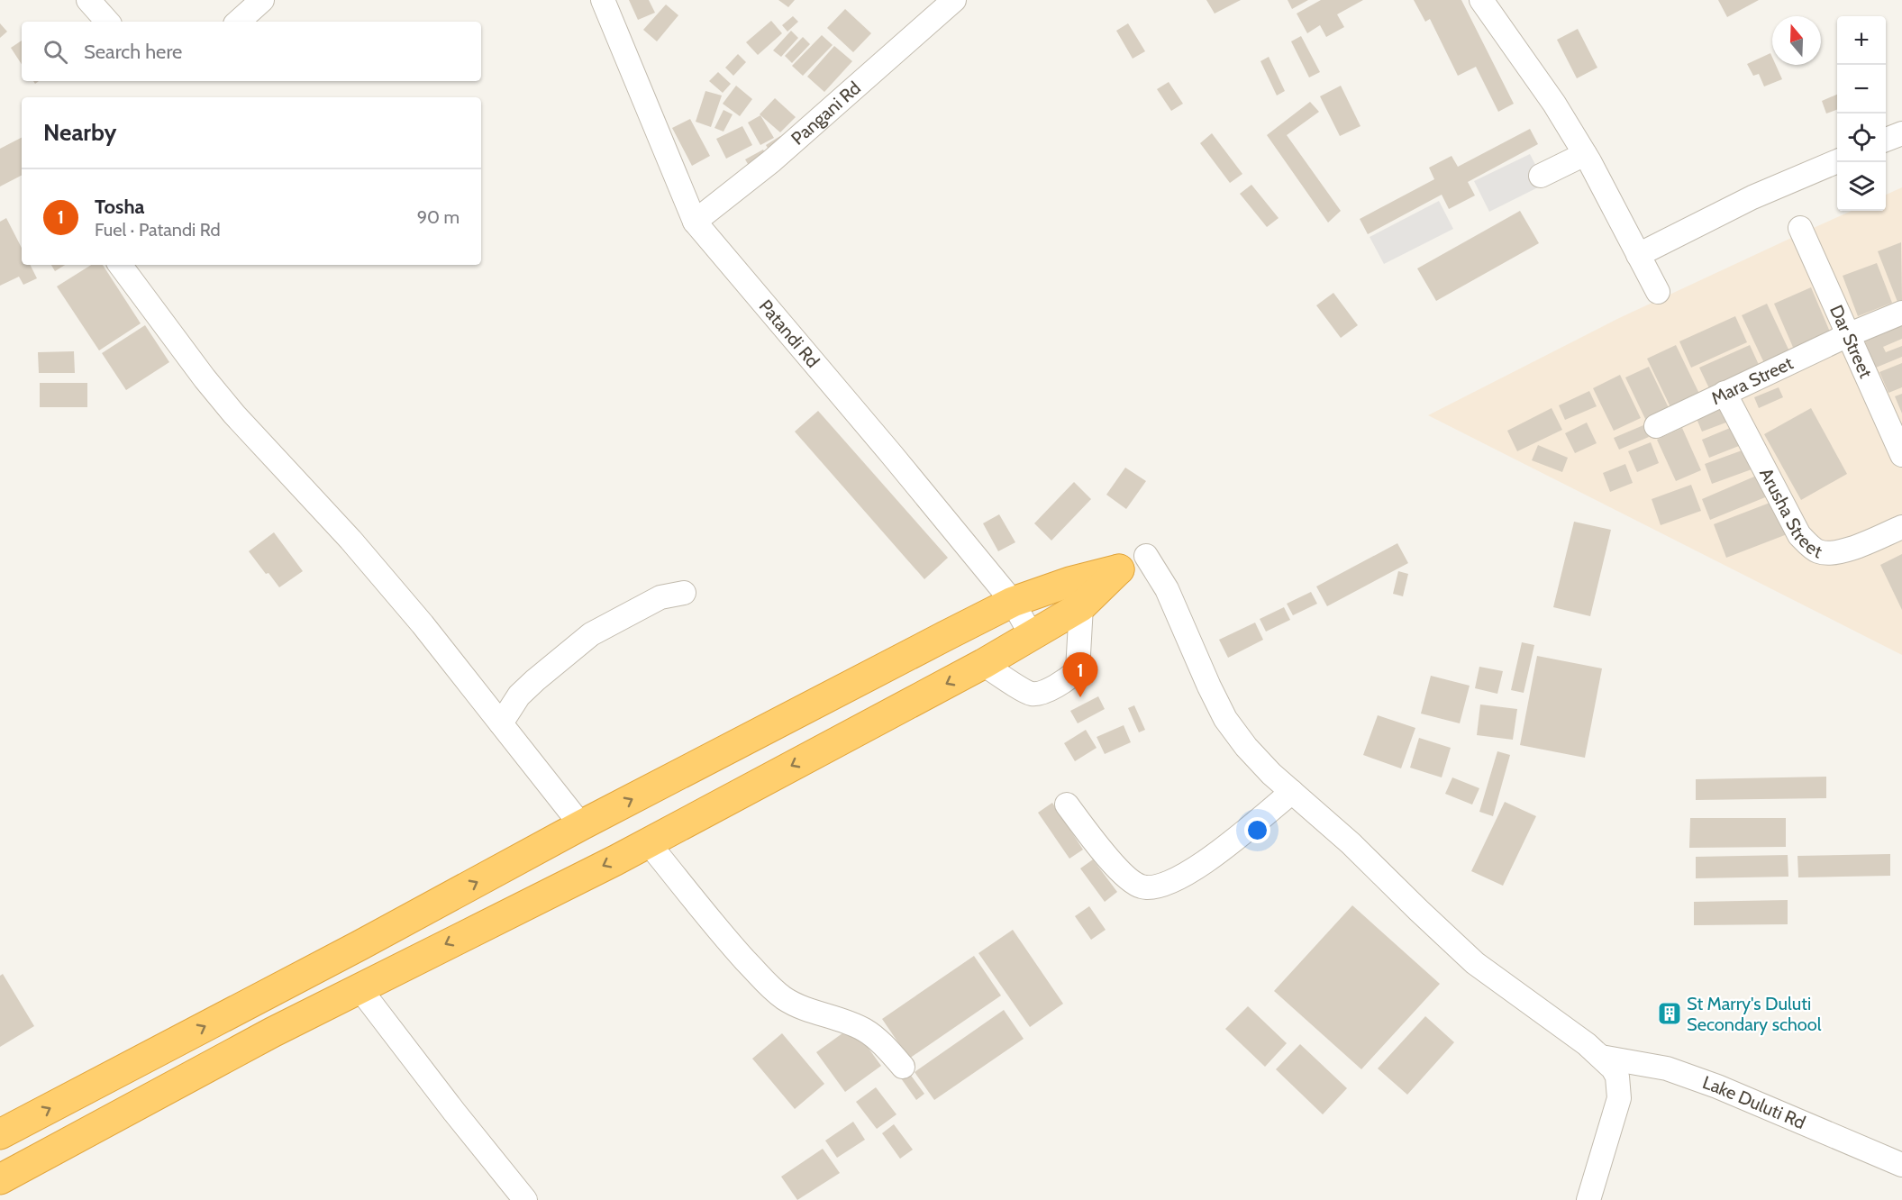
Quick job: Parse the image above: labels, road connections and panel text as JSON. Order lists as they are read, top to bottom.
{
  "streets": {
    "street": [
      "Pangani Rd",
      "Patandi Rd",
      "Dar Street",
      "Mara Street",
      "Arusha Street",
      "Lake Duluti Rd"
    ]
  },
  "crossings": [
    ["Pangani Rd", "Patandi Rd"],
    ["Dar Street", "Mara Street"],
    ["Mara Street", "Arusha Street"]
  ],
  "places": {
    "building": ["St Marry's Duluti Secondary school"]
  },
  "north": "top",
  "page": {
    "map_buttons": ["+", "−"],
    "search": "Search here",
    "heading": "Nearby",
    "list": [
      {
        "mark": "1",
        "name": "Tosha",
        "note": "Fuel · Patandi Rd",
        "value": "90 m"
      }
    ],
    "pins": "1"
  }
}
